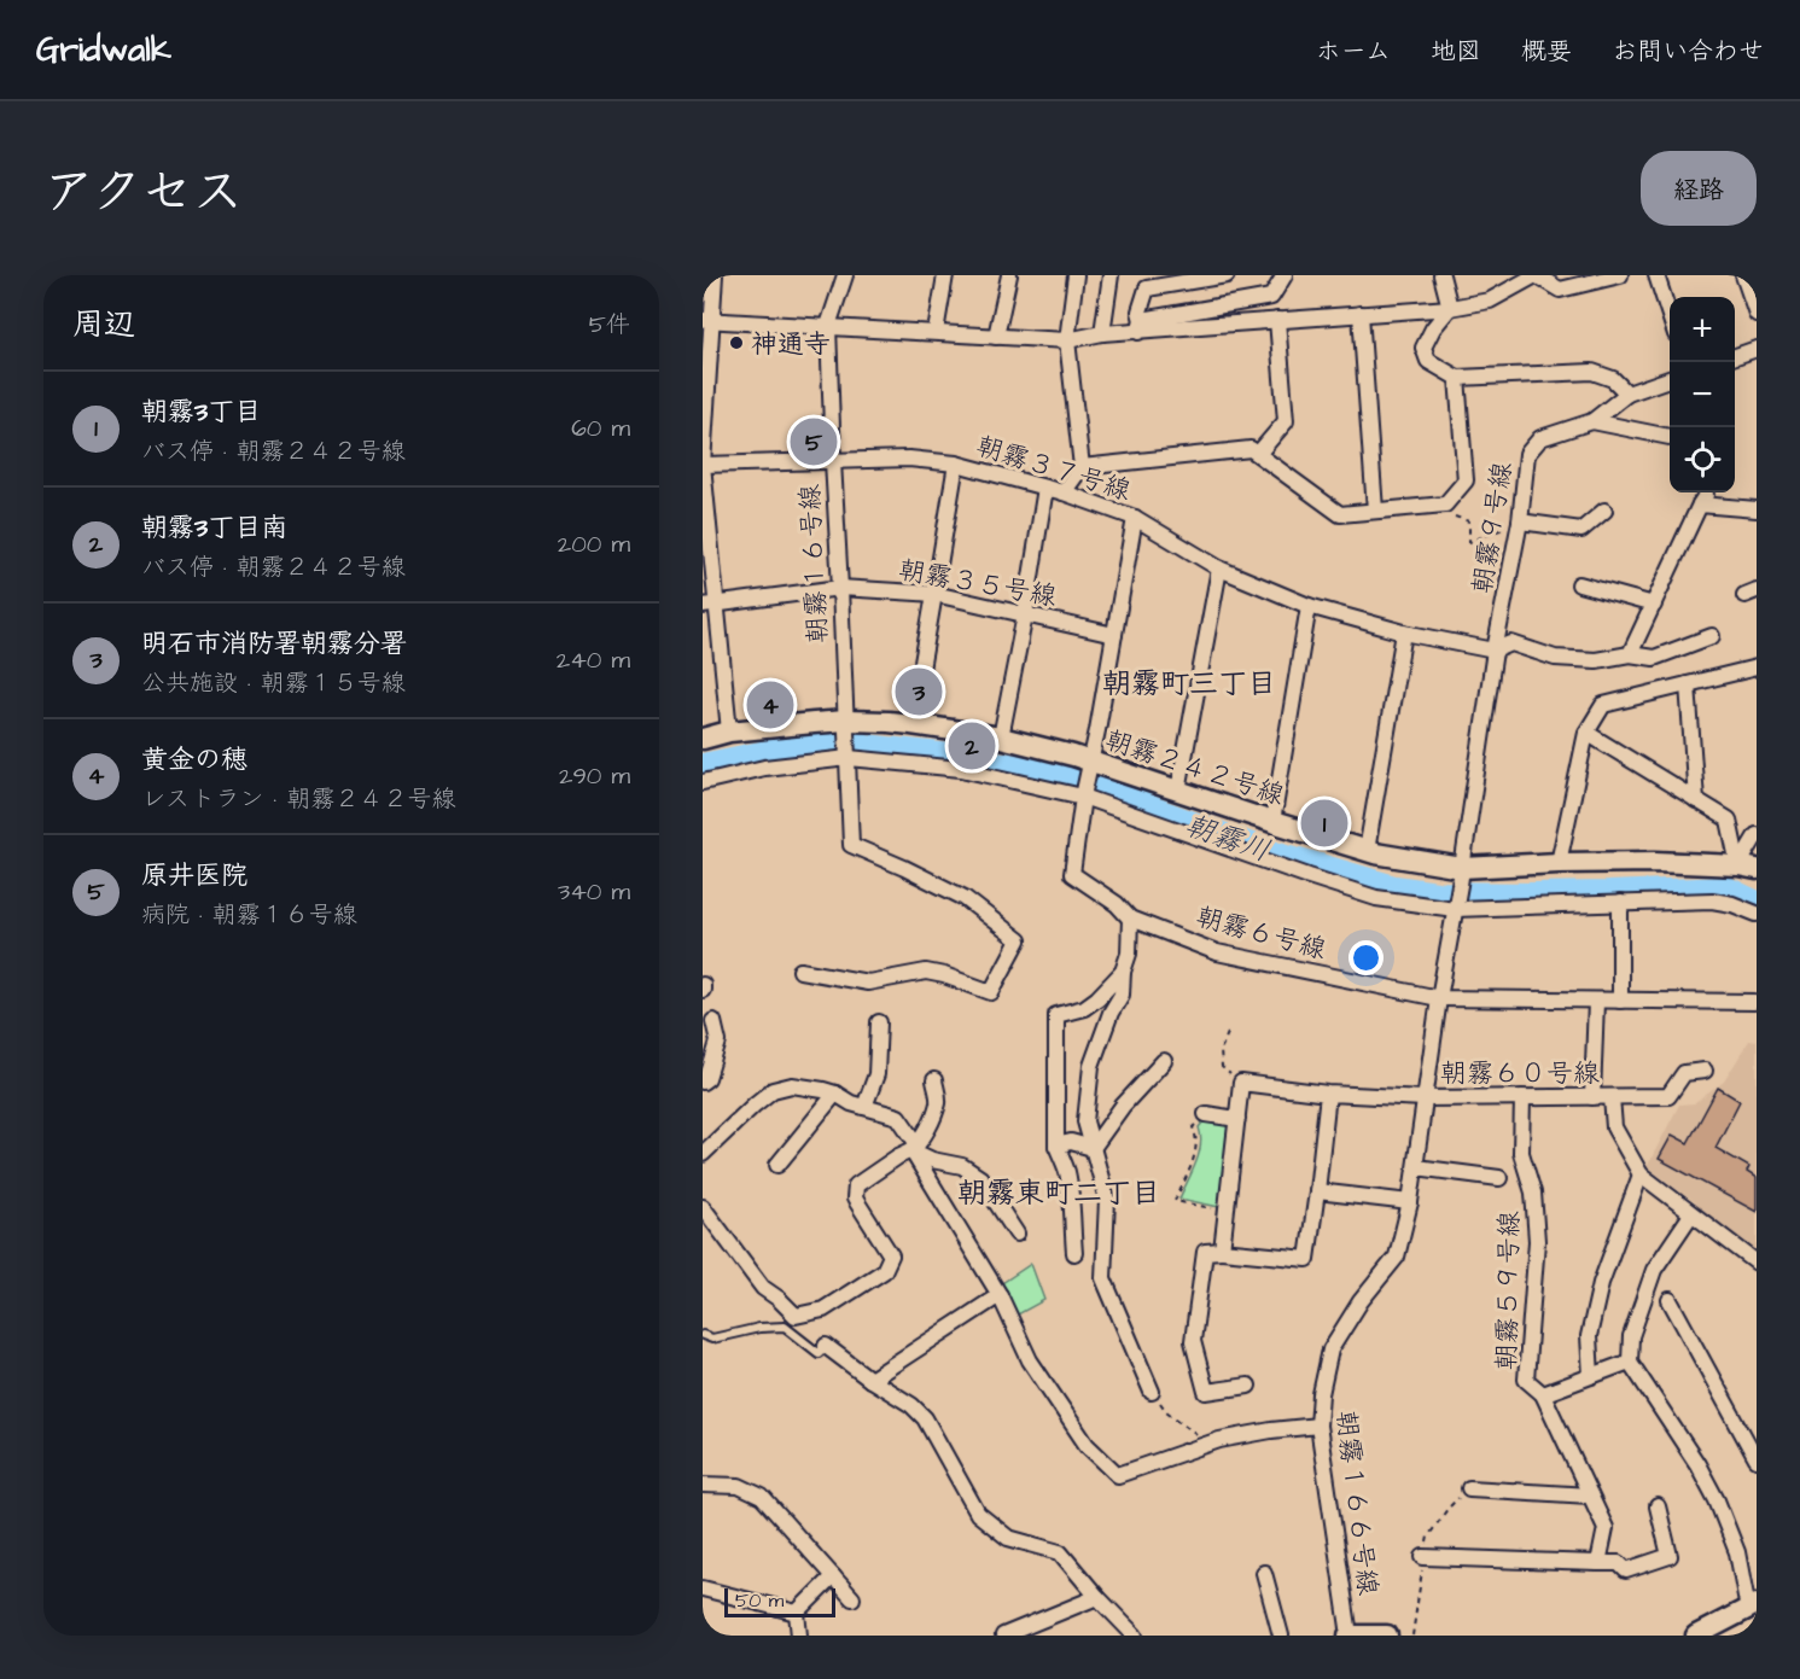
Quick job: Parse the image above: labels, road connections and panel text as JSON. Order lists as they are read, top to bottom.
{
  "streets": {
    "street": [
      "朝霧３７号線",
      "朝霧９号線",
      "朝霧１６号線",
      "朝霧３５号線",
      "朝霧２４２号線",
      "朝霧６号線",
      "朝霧６０号線",
      "朝霧５９号線",
      "朝霧１６６号線"
    ]
  },
  "crossings": [
    ["朝霧３７号線", "朝霧９号線"],
    ["朝霧３７号線", "朝霧１６号線"],
    ["朝霧９号線", "朝霧２４２号線"],
    ["朝霧９号線", "朝霧６０号線"],
    ["朝霧１６号線", "朝霧３５号線"],
    ["朝霧１６号線", "朝霧２４２号線"],
    ["朝霧２４２号線", "朝霧６０号線"],
    ["朝霧６号線", "朝霧６０号線"],
    ["朝霧６０号線", "朝霧５９号線"],
    ["朝霧６０号線", "朝霧１６６号線"]
  ],
  "districts": ["朝霧町三丁目", "朝霧東町二丁目"],
  "water": ["朝霧川"],
  "places": ["神通寺"],
  "scale_bar": "50 m",
  "page": {
    "header": "Gridwalk",
    "nav": [
      "ホーム",
      "地図",
      "概要",
      "お問い合わせ"
    ],
    "title": "アクセス",
    "buttons": "経路",
    "heading": ["周辺", "5件"],
    "map_buttons": ["+", "−"],
    "list": [
      {
        "mark": "1",
        "name": "朝霧3丁目",
        "note": "バス停 · 朝霧２４２号線",
        "value": "60 m"
      },
      {
        "mark": "2",
        "name": "朝霧3丁目南",
        "note": "バス停 · 朝霧２４２号線",
        "value": "200 m"
      },
      {
        "mark": "3",
        "name": "明石市消防署朝霧分署",
        "note": "公共施設 · 朝霧１５号線",
        "value": "240 m"
      },
      {
        "mark": "4",
        "name": "黄金の穂",
        "note": "レストラン · 朝霧２４２号線",
        "value": "290 m"
      },
      {
        "mark": "5",
        "name": "原井医院",
        "note": "病院 · 朝霧１６号線",
        "value": "340 m"
      }
    ],
    "pins": [
      "5",
      "3",
      "4",
      "2",
      "1"
    ],
    "scale": "50 m"
  }
}
